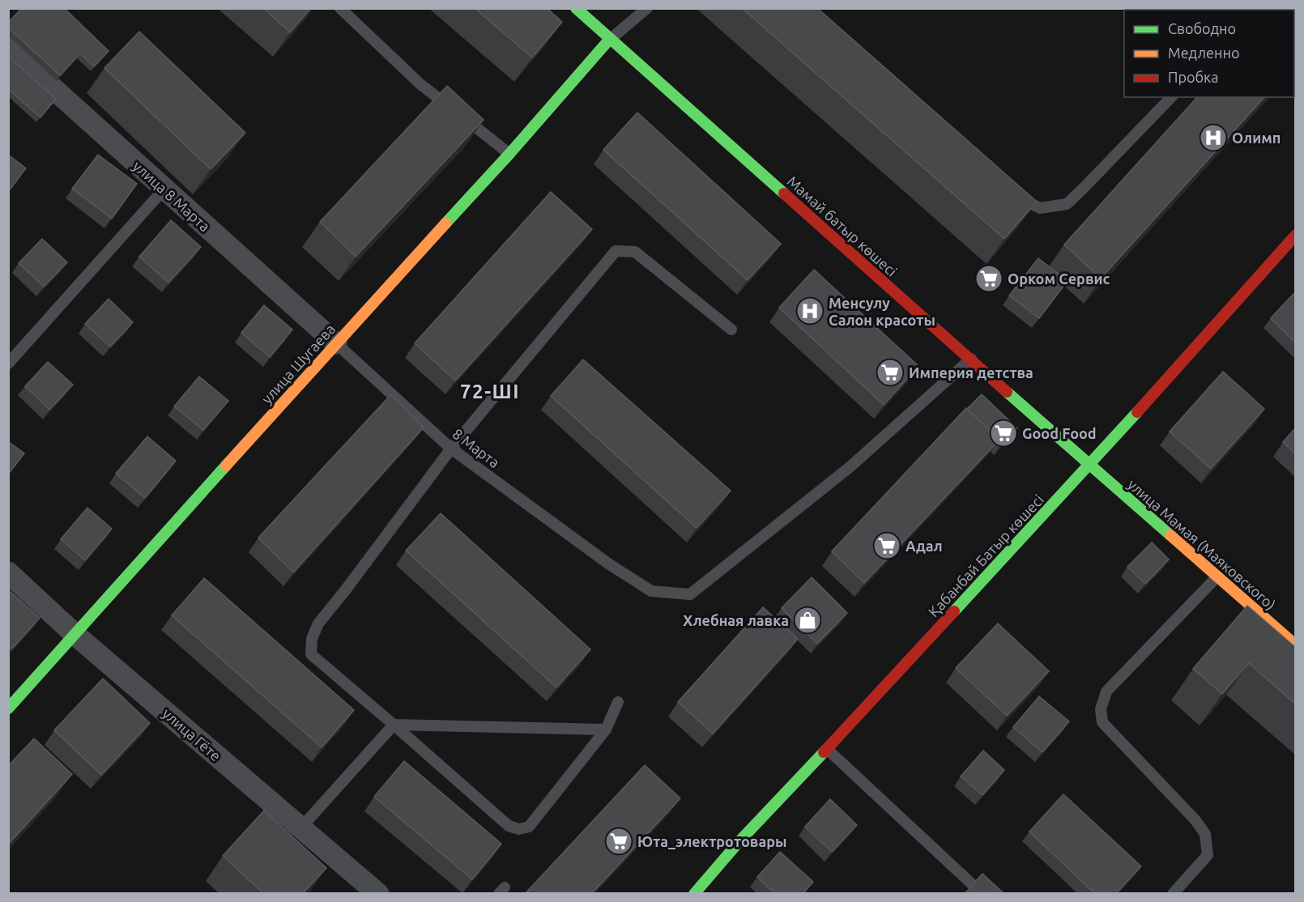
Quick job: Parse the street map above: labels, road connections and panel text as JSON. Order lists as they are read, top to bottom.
{
  "streets": {
    "street": [
      "улица 8 Марта",
      "Мамай батыр көшесі",
      "улица Шугаева",
      "улица Мамая (Маяковского)",
      "Қабанбай Батыр көшесі",
      "улица Гёте"
    ],
    "lane": ["8 Марта"]
  },
  "crossings": [
    ["улица 8 Марта", "улица Шугаева"],
    ["улица 8 Марта", "8 Марта"],
    ["Мамай батыр көшесі", "улица Шугаева"],
    ["Мамай батыр көшесі", "8 Марта"],
    ["Мамай батыр көшесі", "улица Мамая (Маяковского)"],
    ["Мамай батыр көшесі", "Қабанбай Батыр көшесі"],
    ["улица Шугаева", "8 Марта"],
    ["улица Шугаева", "улица Гёте"],
    ["улица Мамая (Маяковского)", "Қабанбай Батыр көшесі"]
  ],
  "districts": ["72-ШІ"],
  "places": {
    "hospital": ["Олимп", "Менсулу Салон красоты"],
    "supermarket": [
      "Орком Сервис",
      "Империя детства",
      "Good Food",
      "Адал",
      "Юта_электротовары"
    ],
    "shop": ["Хлебная лавка"]
  },
  "legend": ["Свободно", "Медленно", "Пробка"]
}
